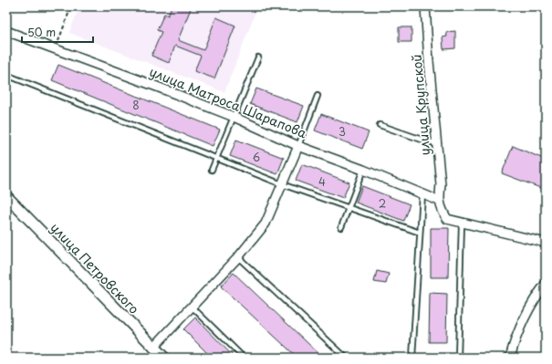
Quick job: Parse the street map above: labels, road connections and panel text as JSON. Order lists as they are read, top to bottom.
{
  "streets": {
    "street": ["улица Матроса Шарапова", "улица Крупской", "улица Петровского"]
  },
  "crossings": [
    ["улица Матроса Шарапова", "улица Крупской"]
  ],
  "house_numbers": [
    "8",
    "3",
    "6",
    "4",
    "2"
  ],
  "scale_bar": "50 m"
}
